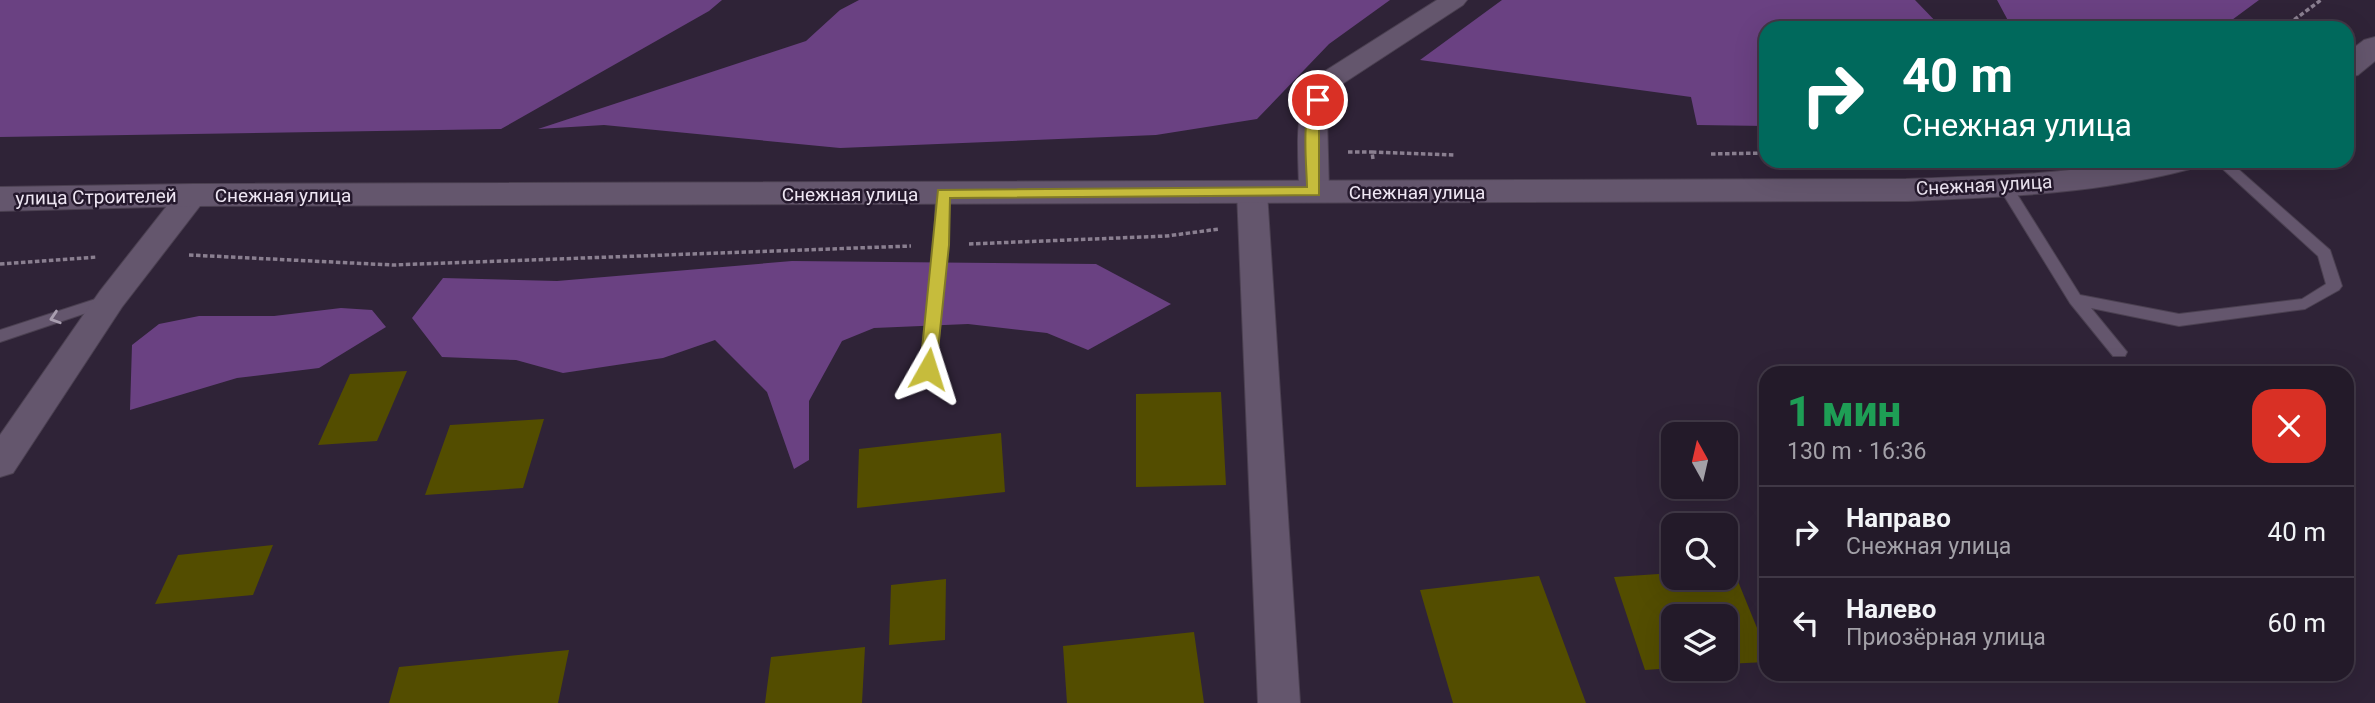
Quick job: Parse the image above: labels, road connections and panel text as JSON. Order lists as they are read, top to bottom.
{
  "streets": {
    "street": ["Снежная улица", "улица Строителей"]
  },
  "crossings": [
    ["Снежная улица", "улица Строителей"]
  ],
  "north": "top",
  "page": {
    "turn": ["40 m", "Снежная улица"],
    "heading": ["1 мин", "130 m · 16:36"],
    "list": [
      {
        "name": "Направо",
        "note": "Снежная улица",
        "value": "40 m"
      },
      {
        "name": "Налево",
        "note": "Приозёрная улица",
        "value": "60 m"
      }
    ]
  }
}
